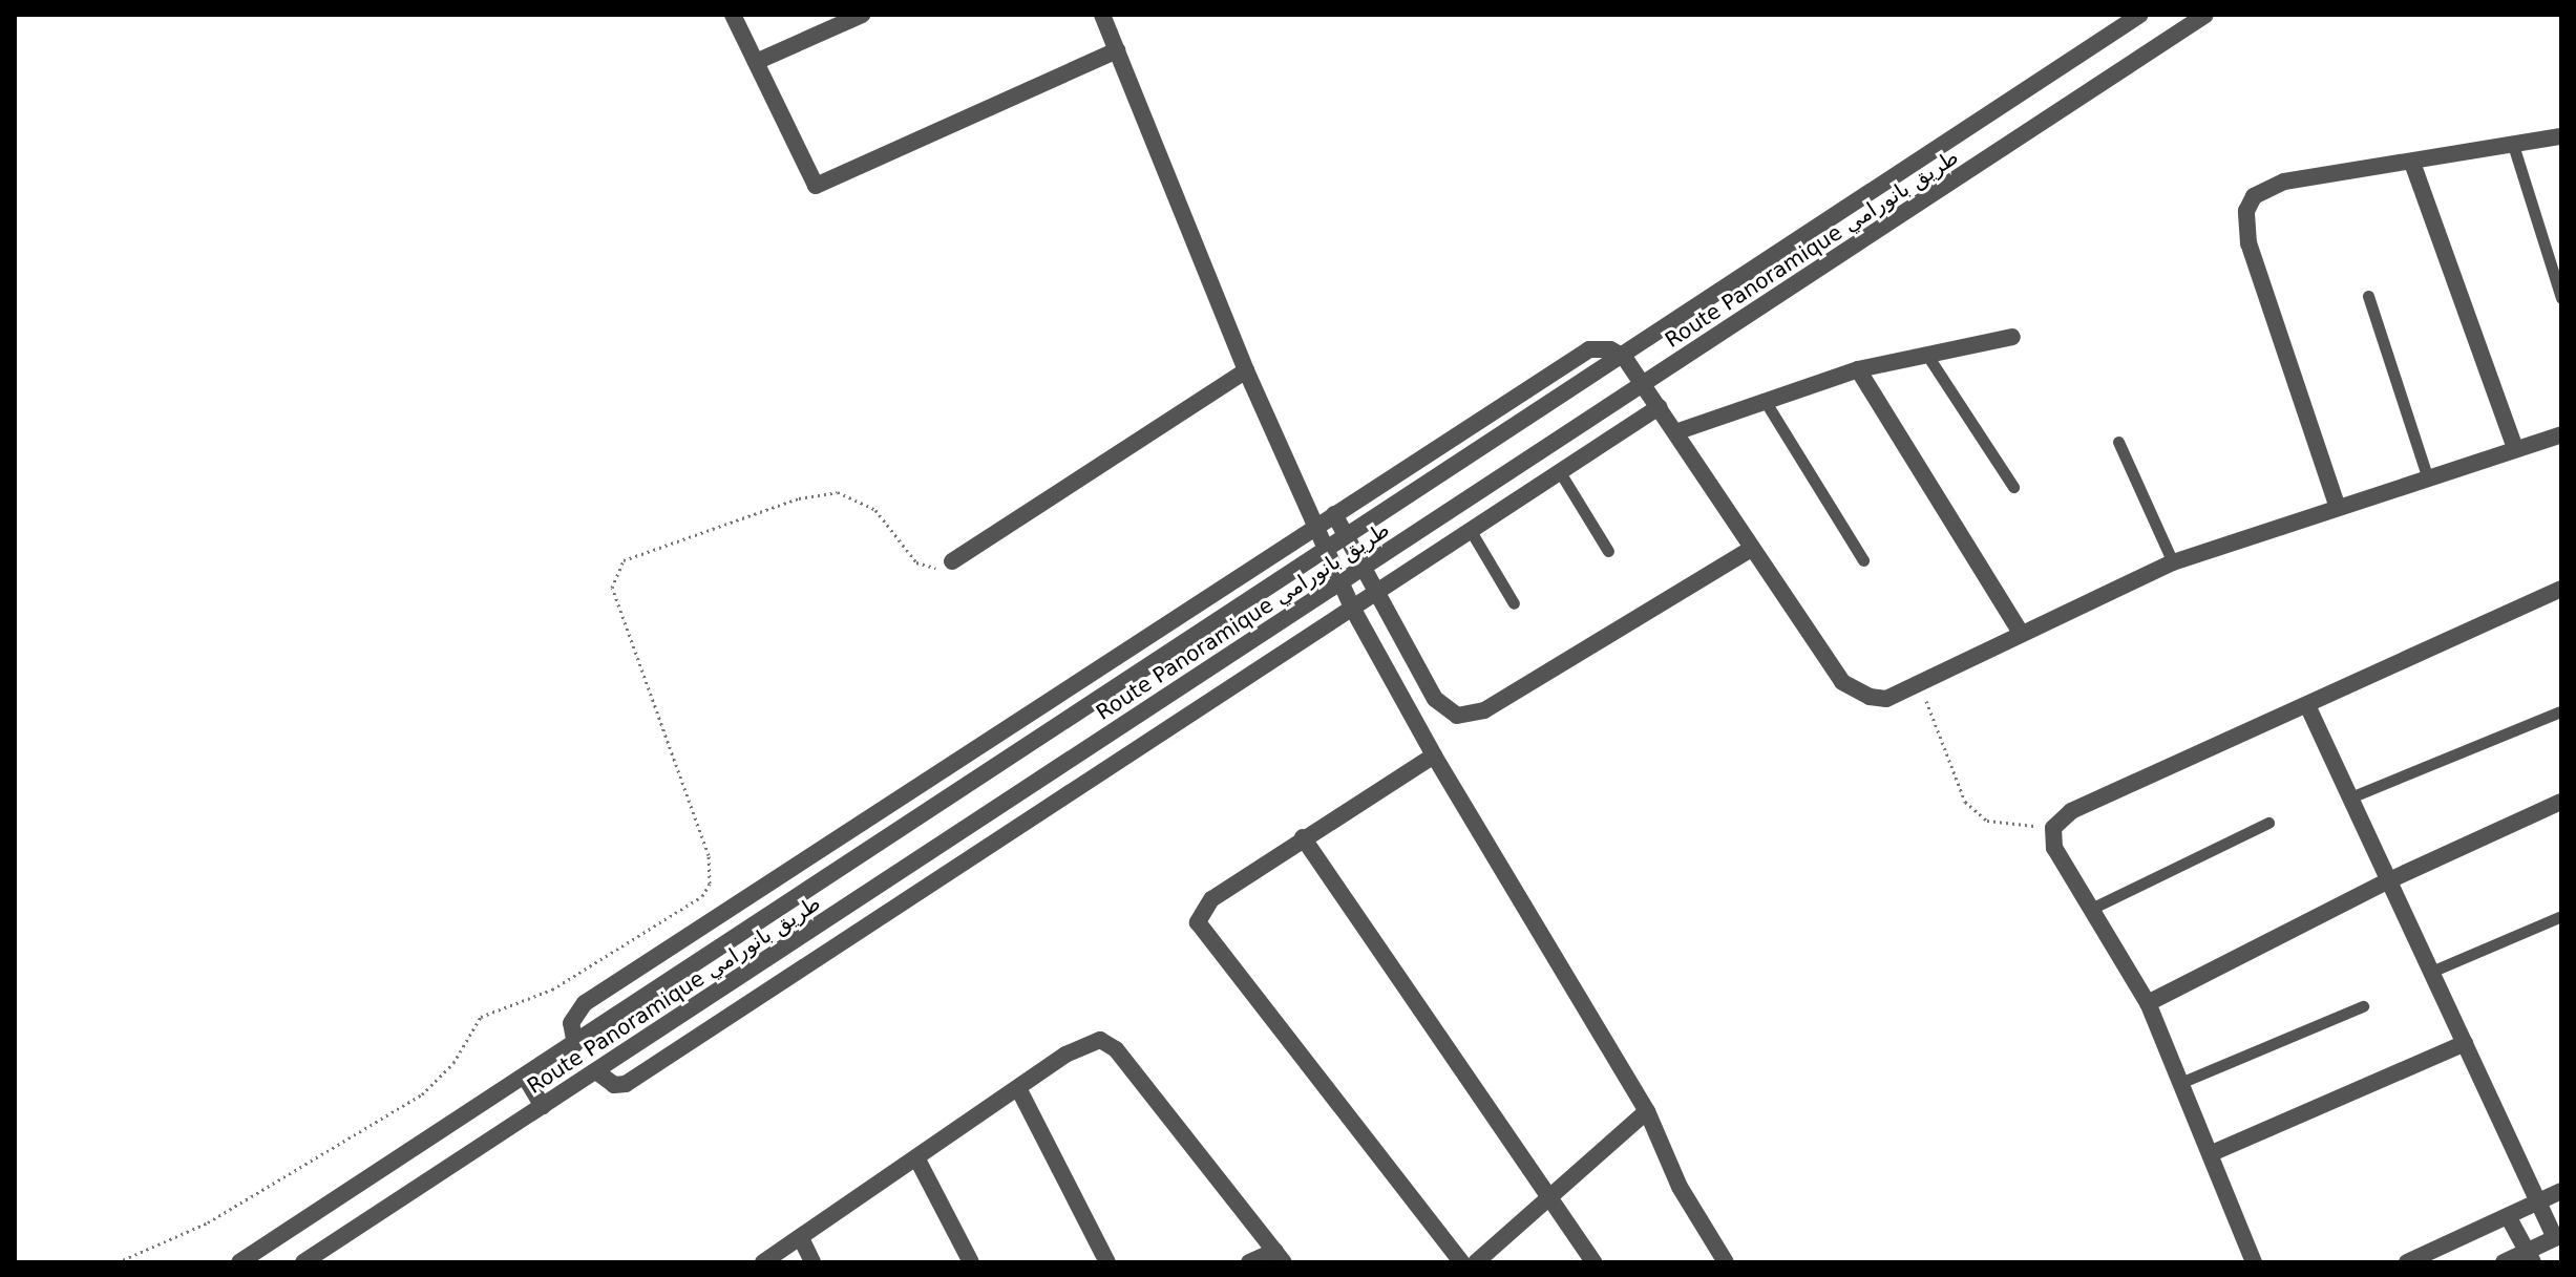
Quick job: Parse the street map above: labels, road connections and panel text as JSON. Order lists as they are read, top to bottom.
{
  "streets": {
    "street": ["Route Panoramique طريق بانورامي"]
  }
}
